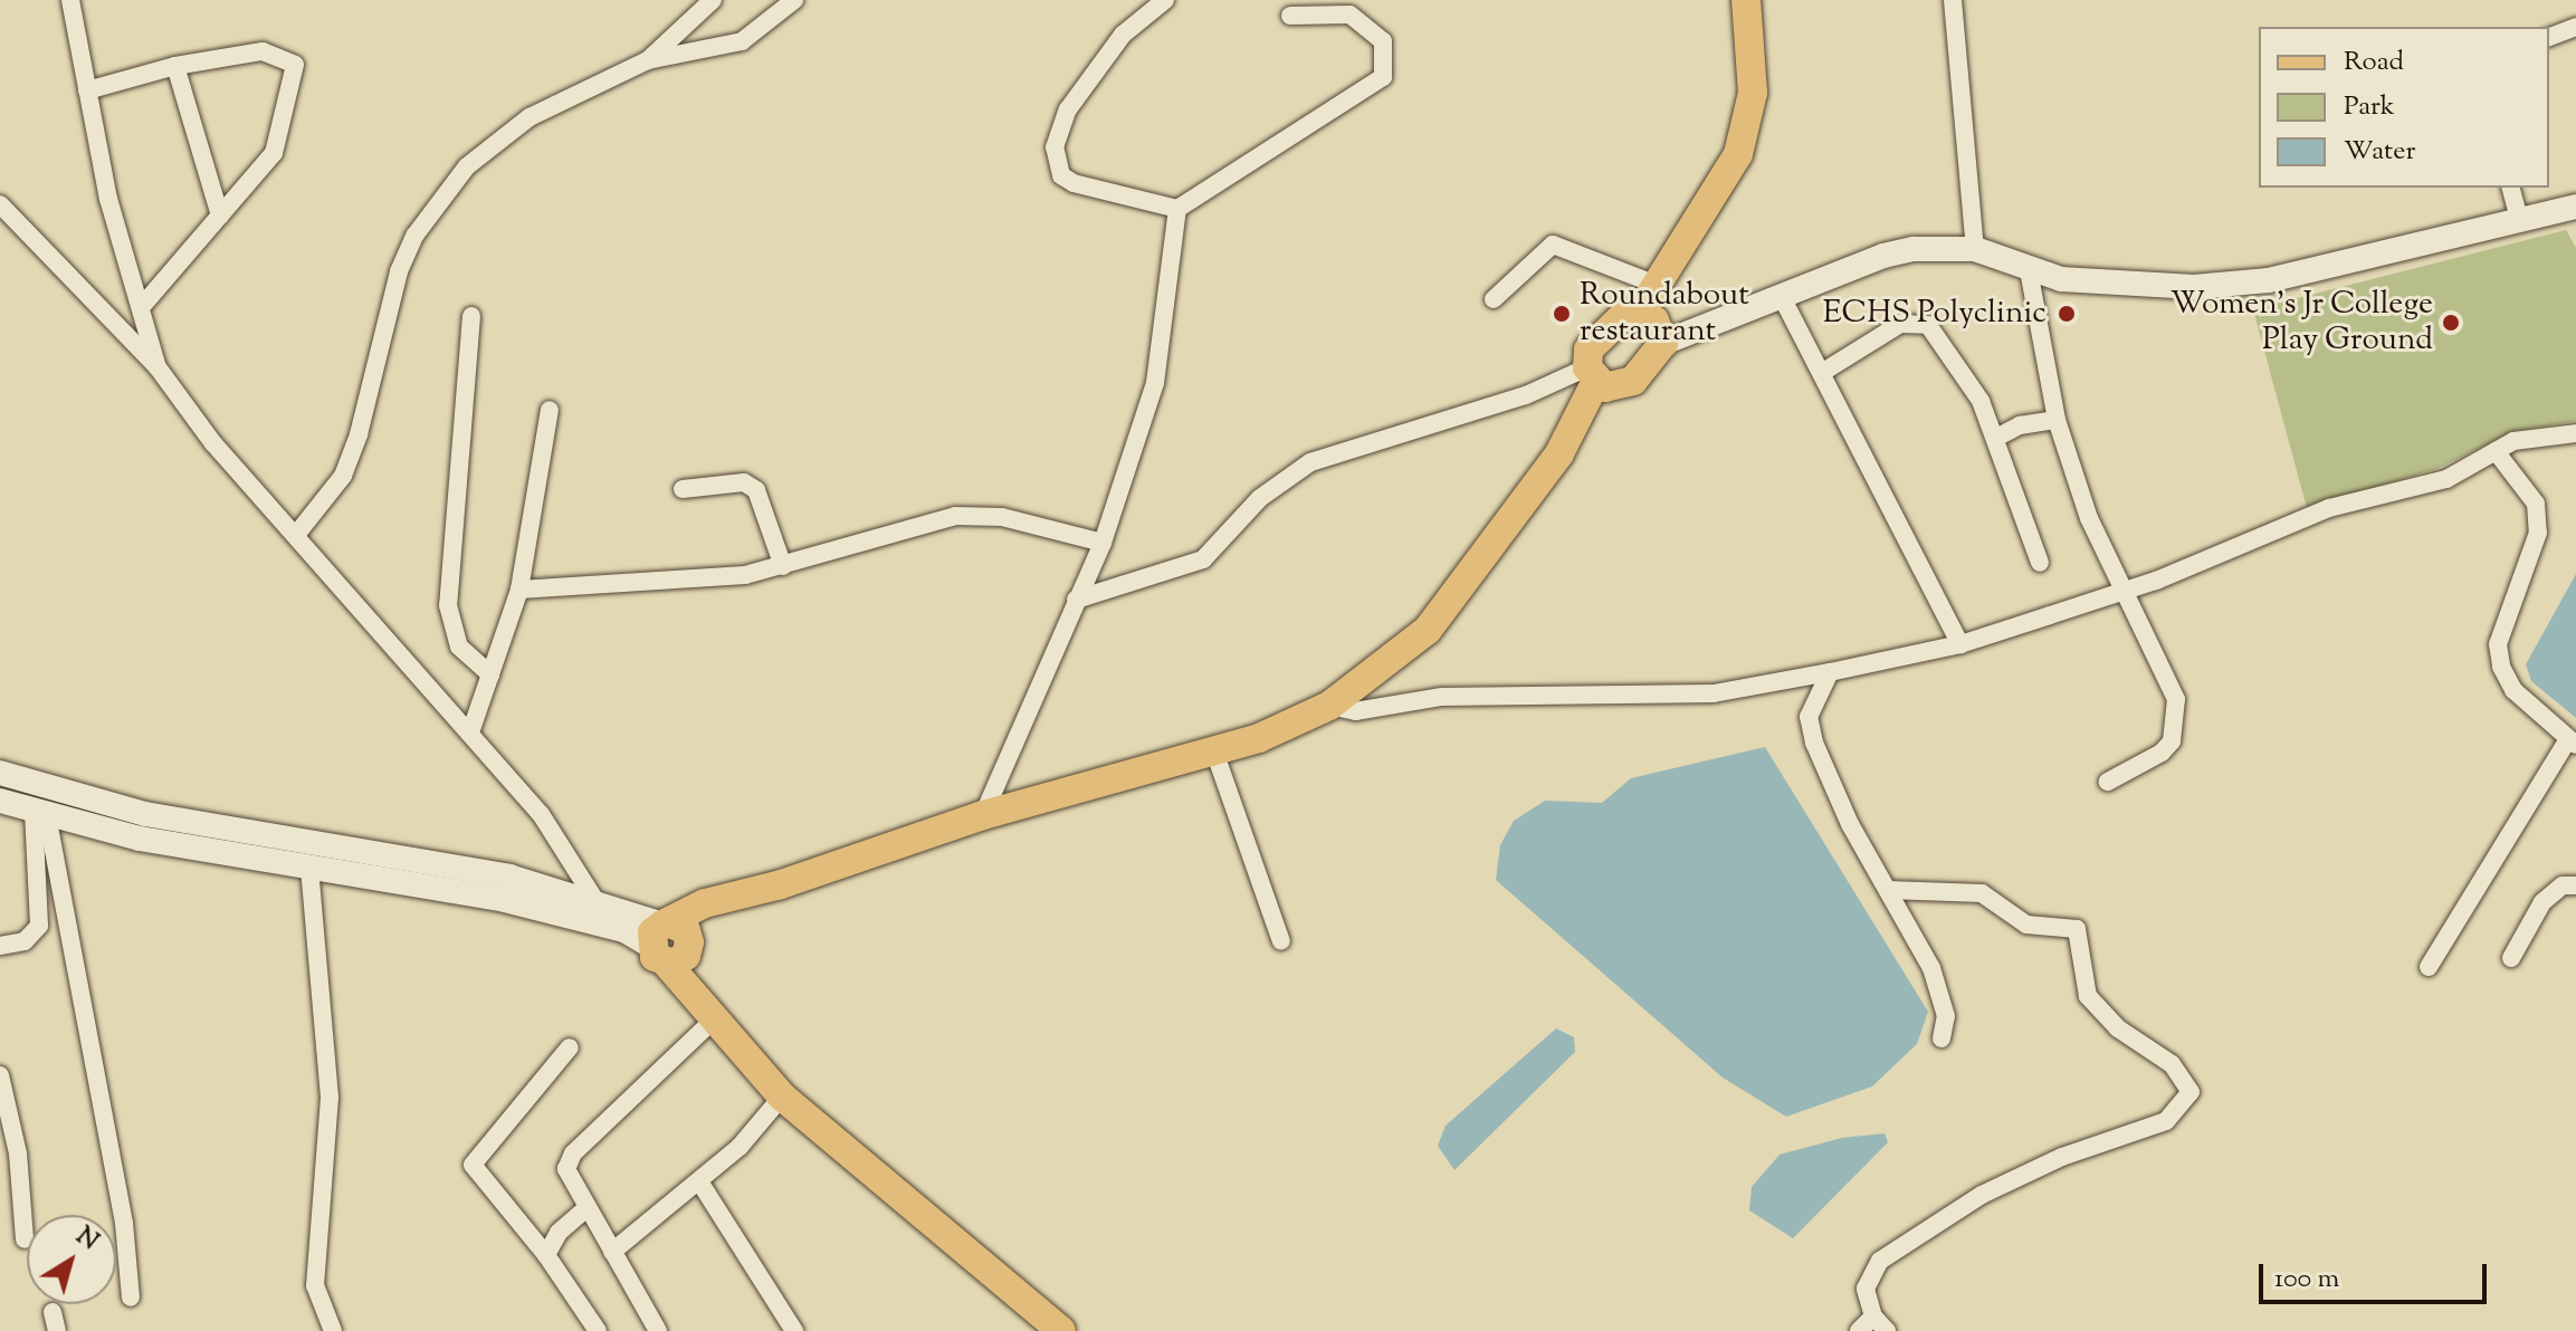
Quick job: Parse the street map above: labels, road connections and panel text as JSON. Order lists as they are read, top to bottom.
{
  "places": ["Roundabout restaurant", "ECHS Polyclinic", "Women's Jr College Play Ground"],
  "legend": ["Road", "Park", "Water"],
  "scale_bar": "100 m",
  "north": "top right"
}
